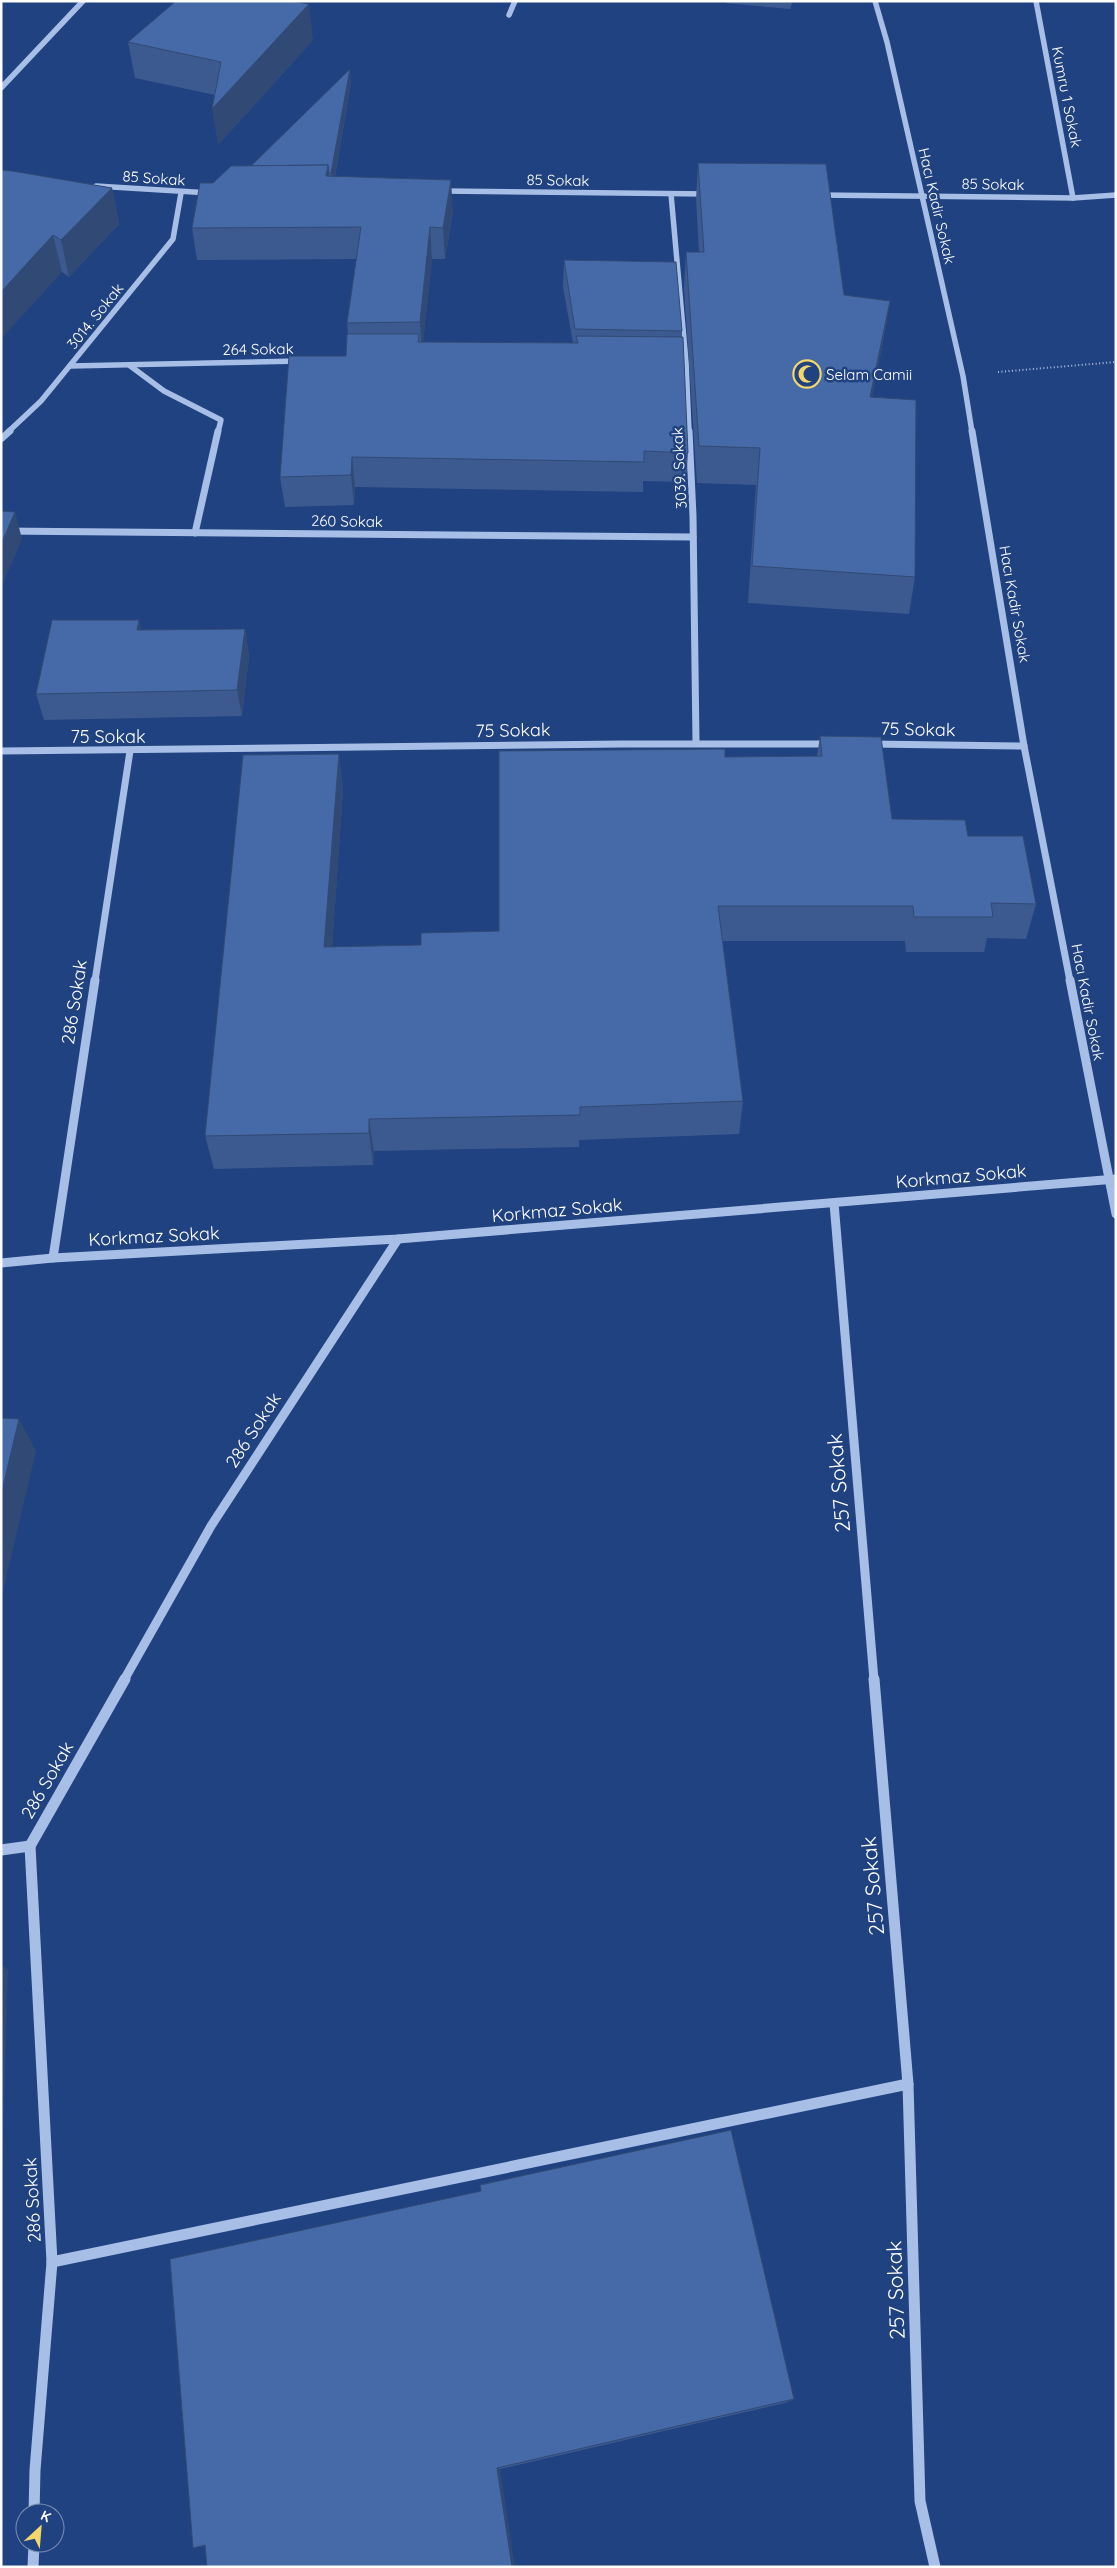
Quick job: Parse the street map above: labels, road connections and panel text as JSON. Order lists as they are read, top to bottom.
{
  "streets": {
    "street": [
      "Kumru 1 Sokak",
      "85 Sokak",
      "Hacı Kadir Sokak",
      "3014. Sokak",
      "264 Sokak",
      "3039. Sokak",
      "260 Sokak",
      "75 Sokak",
      "286 Sokak",
      "Korkmaz Sokak",
      "257 Sokak"
    ]
  },
  "crossings": [
    ["Kumru 1 Sokak", "85 Sokak"],
    ["85 Sokak", "Hacı Kadir Sokak"],
    ["85 Sokak", "3014. Sokak"],
    ["85 Sokak", "3039. Sokak"],
    ["Hacı Kadir Sokak", "75 Sokak"],
    ["Hacı Kadir Sokak", "Korkmaz Sokak"],
    ["3014. Sokak", "264 Sokak"],
    ["3039. Sokak", "260 Sokak"],
    ["3039. Sokak", "75 Sokak"],
    ["75 Sokak", "286 Sokak"],
    ["286 Sokak", "Korkmaz Sokak"],
    ["Korkmaz Sokak", "257 Sokak"]
  ],
  "places": {
    "mosque": ["Selam Camii"]
  },
  "north": "top right"
}
